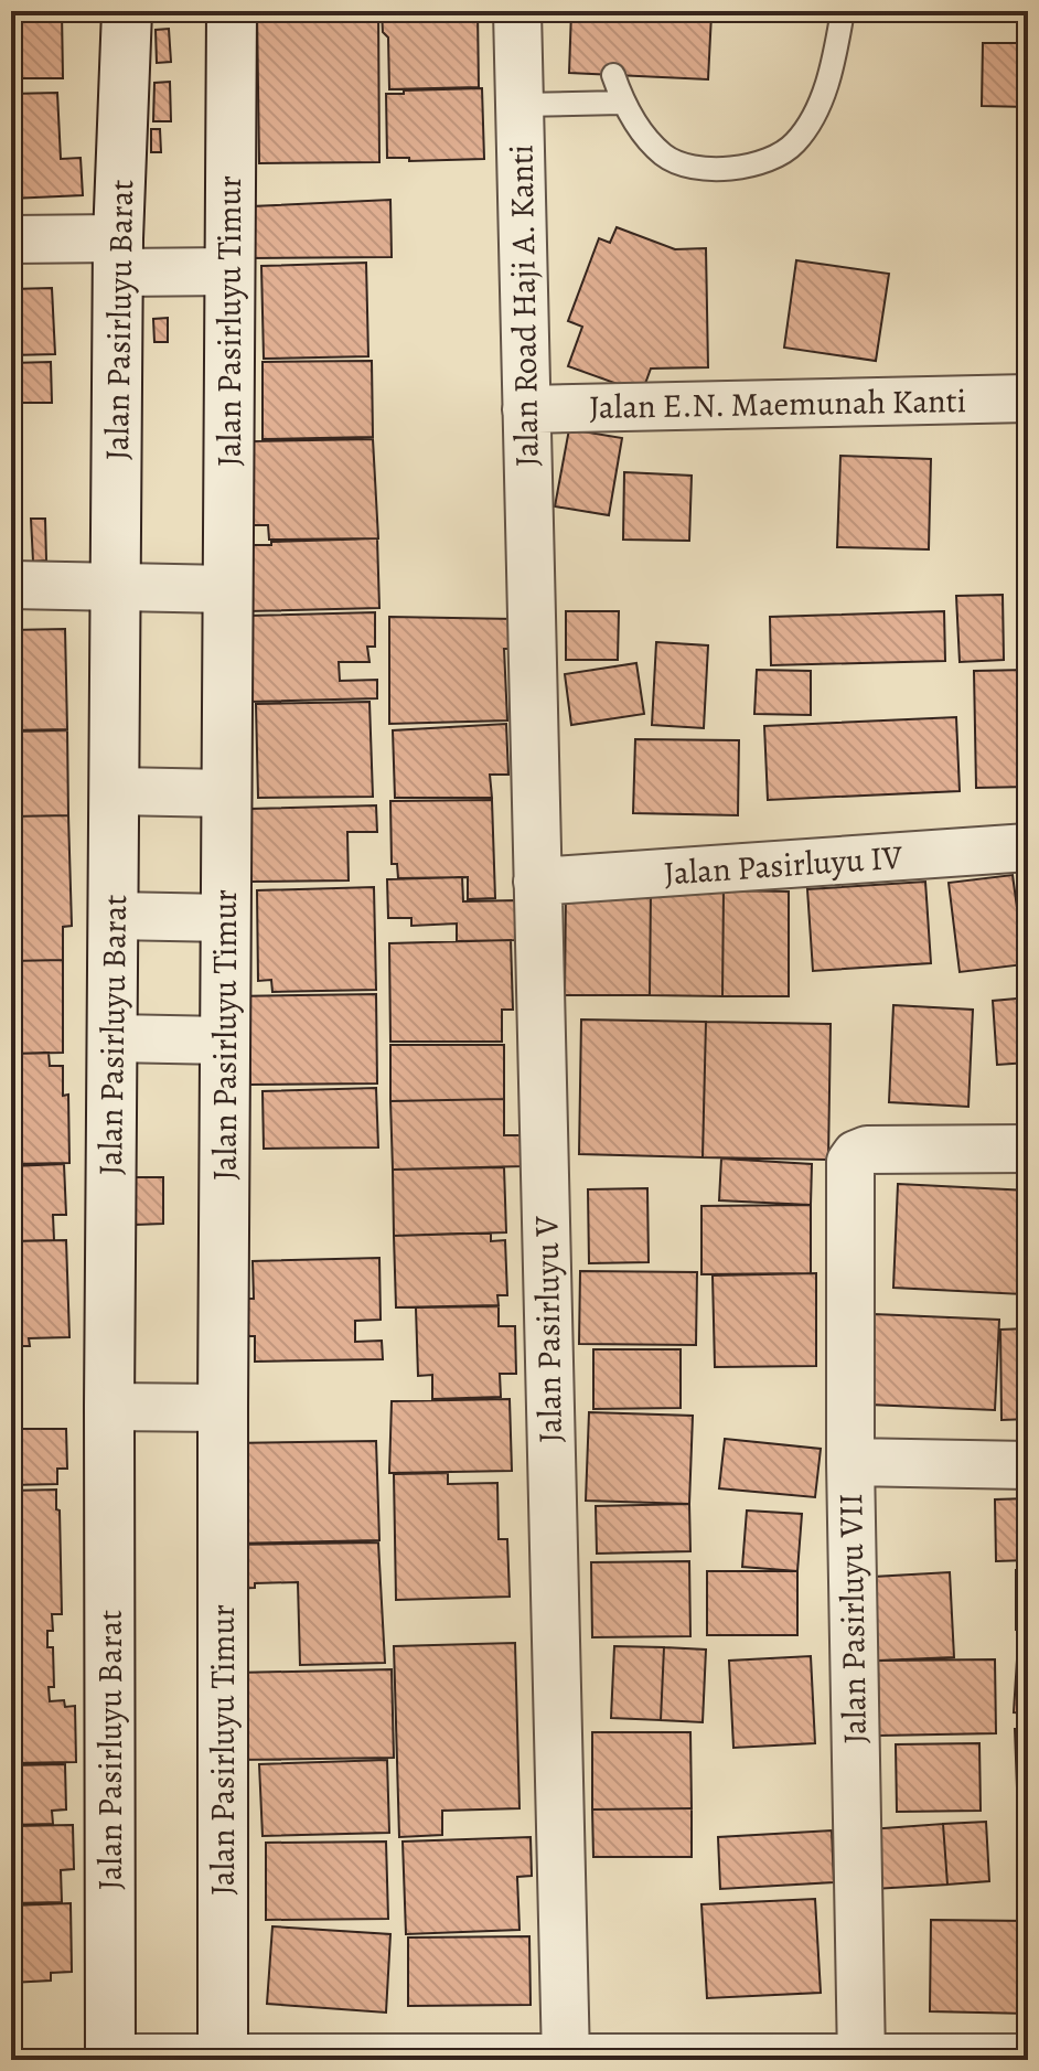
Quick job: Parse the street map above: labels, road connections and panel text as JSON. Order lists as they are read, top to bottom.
{
  "streets": {
    "street": [
      "Jalan Road Haji A. Kanti",
      "Jalan Pasirluyu Barat",
      "Jalan Pasirluyu Timur",
      "Jalan E.N. Maemunah Kanti",
      "Jalan Pasirluyu IV",
      "Jalan Pasirluyu V",
      "Jalan Pasirluyu VII"
    ]
  },
  "crossings": [
    ["Jalan Road Haji A. Kanti", "Jalan E.N. Maemunah Kanti"],
    ["Jalan Road Haji A. Kanti", "Jalan Pasirluyu V"],
    ["Jalan Pasirluyu IV", "Jalan Pasirluyu V"]
  ]
}
